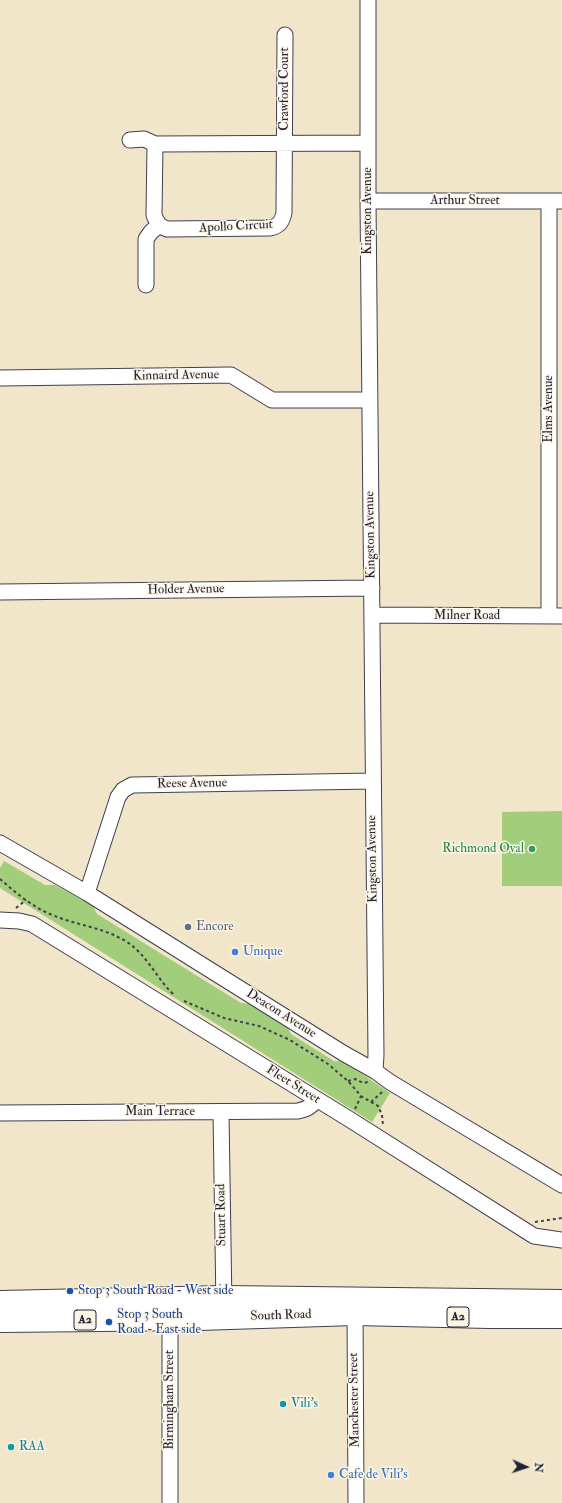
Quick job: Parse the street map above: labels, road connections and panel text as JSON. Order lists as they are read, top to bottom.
{
  "streets": {
    "highway": ["South Road", "A2"],
    "street": [
      "Crawford Court",
      "Arthur Street",
      "Kingston Avenue",
      "Apollo Circuit",
      "Kinnaird Avenue",
      "Elms Avenue",
      "Holder Avenue",
      "Milner Road",
      "Reese Avenue",
      "Deacon Avenue",
      "Fleet Street",
      "Main Terrace",
      "Stuart Road",
      "Birmingham Street",
      "Manchester Street"
    ]
  },
  "crossings": [
    ["Crawford Court", "Apollo Circuit"],
    ["Arthur Street", "Kingston Avenue"],
    ["Arthur Street", "Elms Avenue"],
    ["Kingston Avenue", "Kinnaird Avenue"],
    ["Kingston Avenue", "Holder Avenue"],
    ["Kingston Avenue", "Milner Road"],
    ["Kingston Avenue", "Reese Avenue"],
    ["Kingston Avenue", "Deacon Avenue"],
    ["Elms Avenue", "Milner Road"],
    ["Reese Avenue", "Deacon Avenue"],
    ["Fleet Street", "Main Terrace"],
    ["Main Terrace", "Stuart Road"],
    ["Stuart Road", "South Road"],
    ["South Road", "Birmingham Street"],
    ["South Road", "Manchester Street"]
  ],
  "places": [
    "Richmond Oval",
    "Encore",
    "Unique",
    "Stop 3 South Road - West side",
    "Stop 3 South Road - East side",
    "Vili's",
    "RAA",
    "Cafe de Vili's"
  ],
  "north": "right"
}
